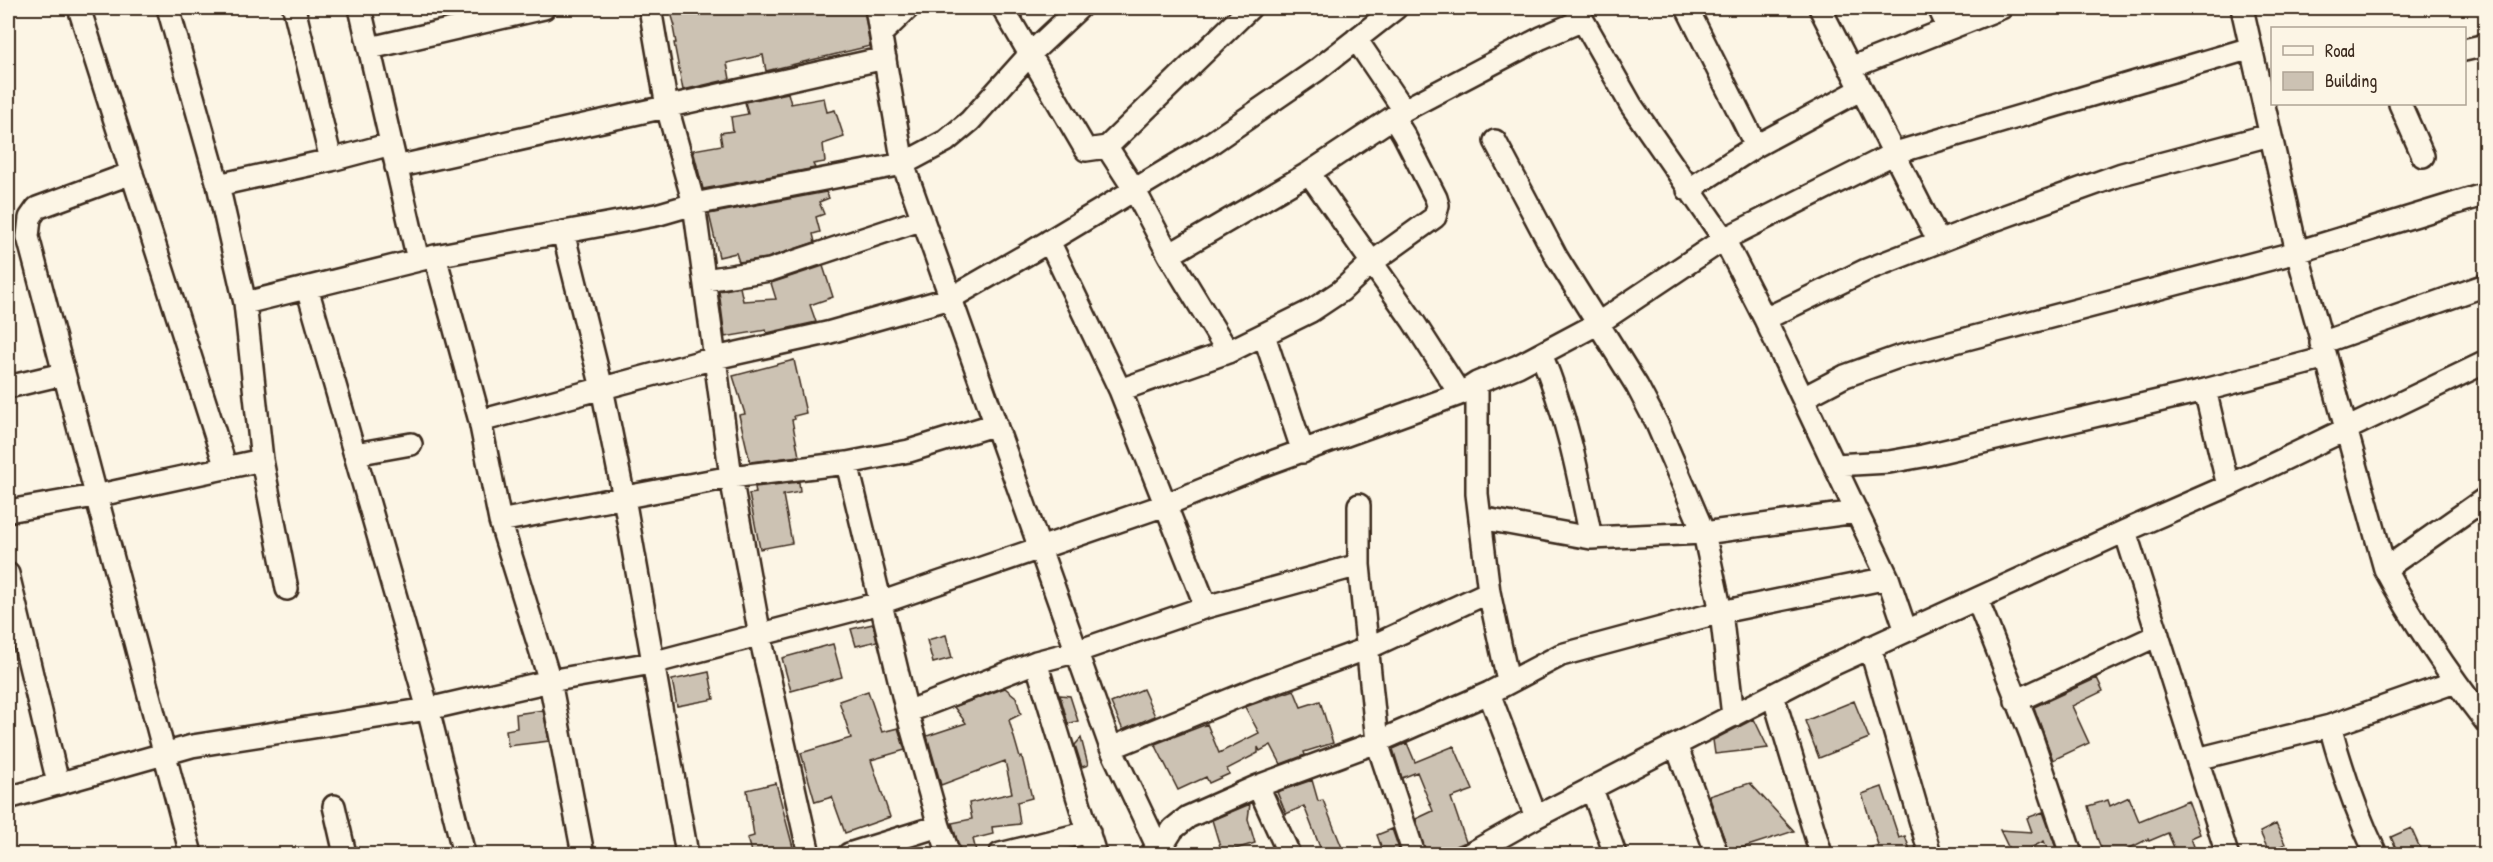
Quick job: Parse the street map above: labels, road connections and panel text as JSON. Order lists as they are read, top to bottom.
{
  "legend": ["Road", "Building"]
}
